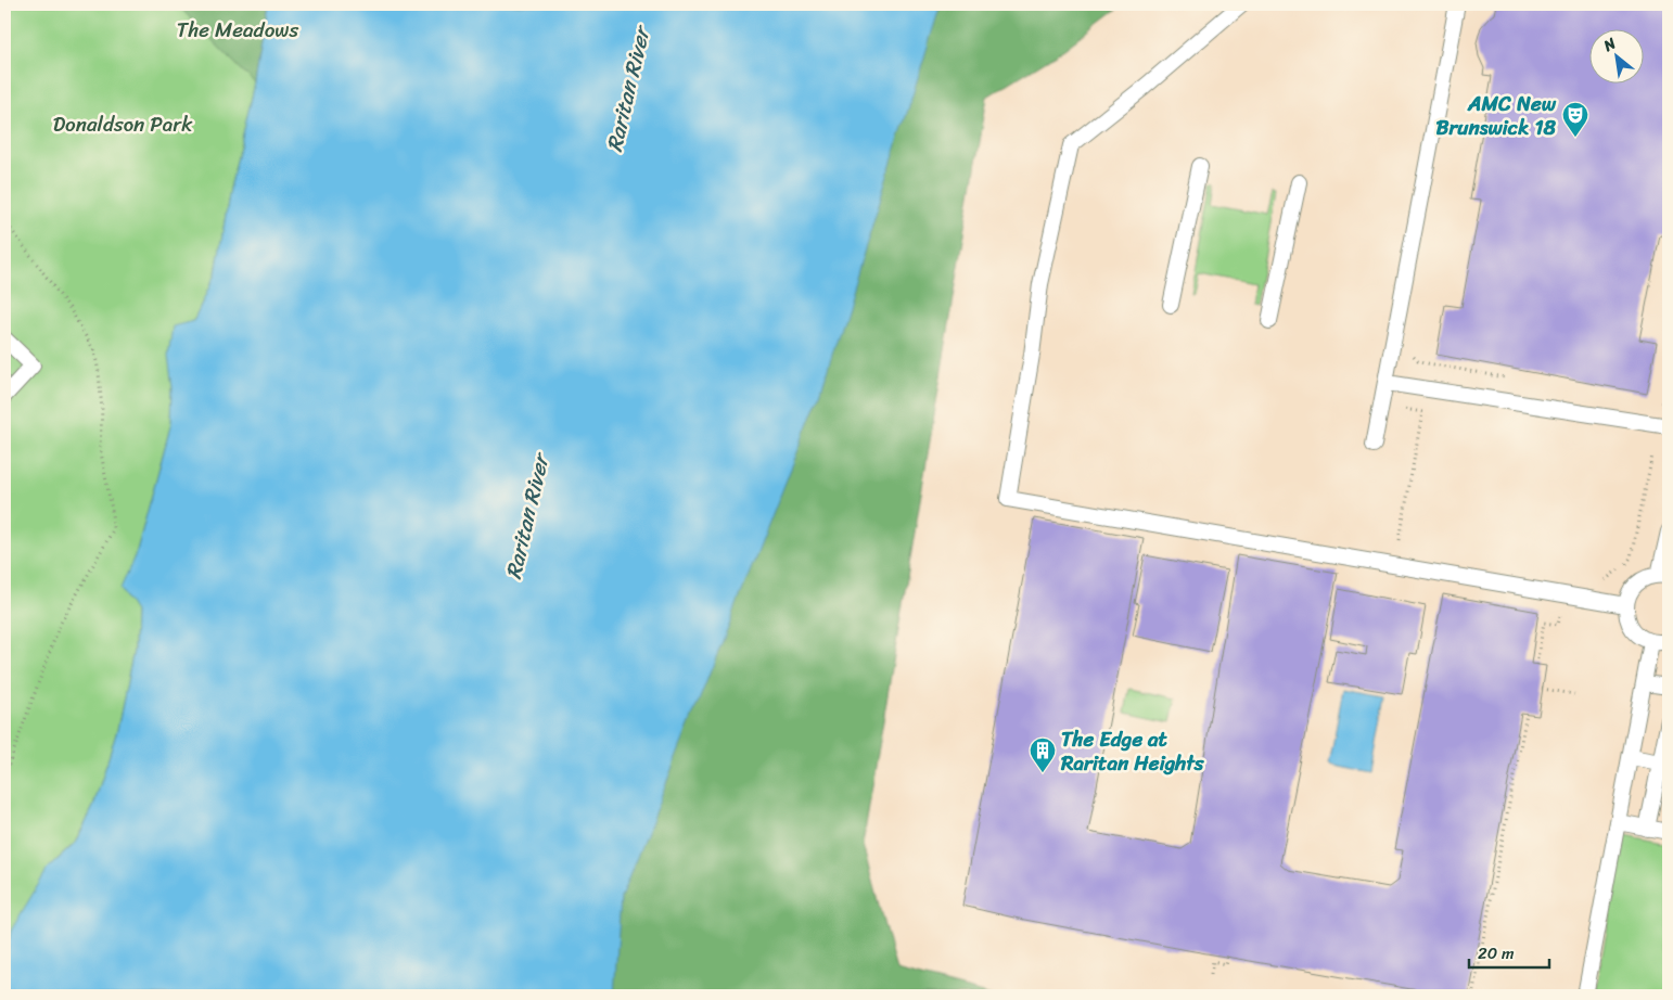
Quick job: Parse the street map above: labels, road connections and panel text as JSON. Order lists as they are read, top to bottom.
{
  "water": ["Raritan River"],
  "parks": ["The Meadows", "Donaldson Park"],
  "places": {
    "theatre": ["AMC New Brunswick 18"],
    "building": ["The Edge at Raritan Heights"]
  },
  "scale_bar": "20 m",
  "north": "top left"
}
